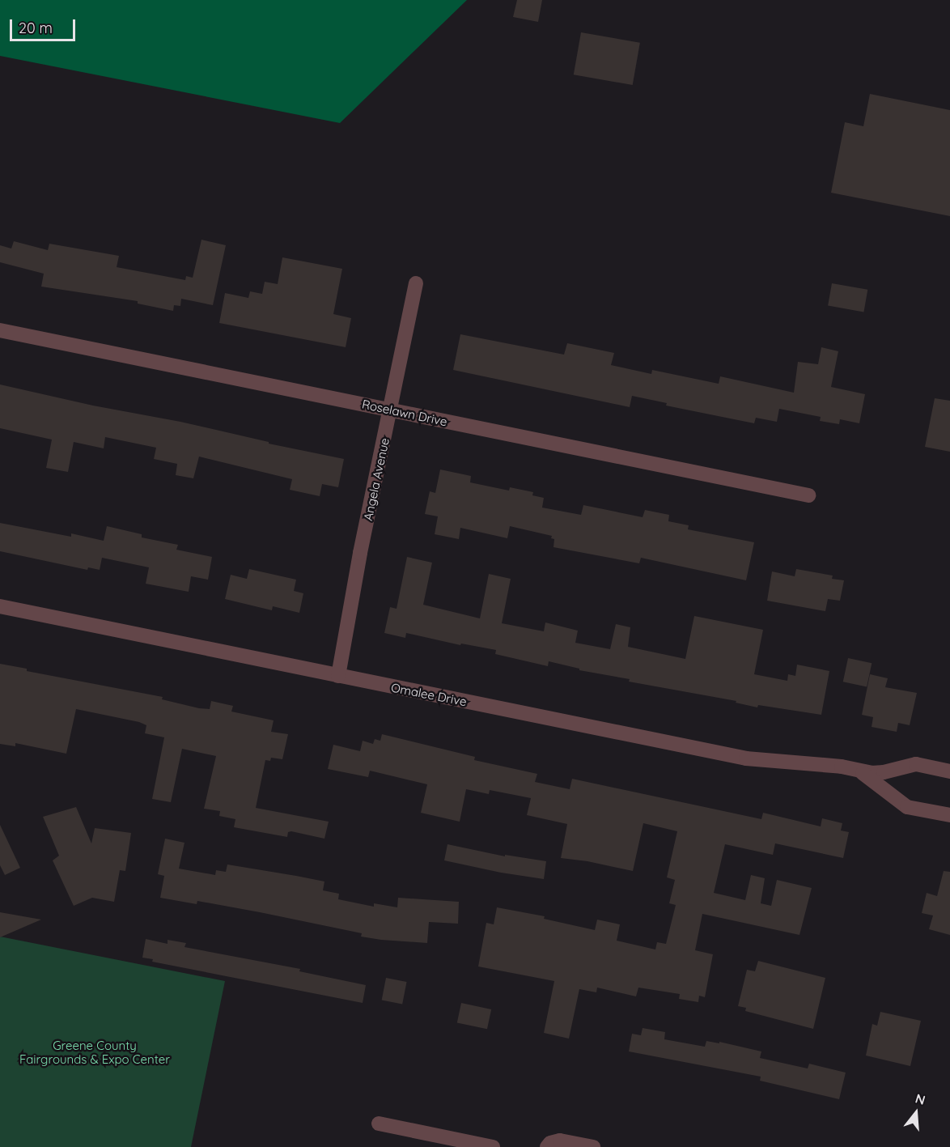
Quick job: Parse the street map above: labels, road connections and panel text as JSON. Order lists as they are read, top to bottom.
{
  "streets": {
    "street": ["Roselawn Drive", "Angela Avenue", "Omalee Drive"]
  },
  "crossings": [
    ["Roselawn Drive", "Angela Avenue"],
    ["Angela Avenue", "Omalee Drive"]
  ],
  "parks": ["Greene County Fairgrounds & Expo Center"],
  "scale_bar": "20 m",
  "north": "top"
}
